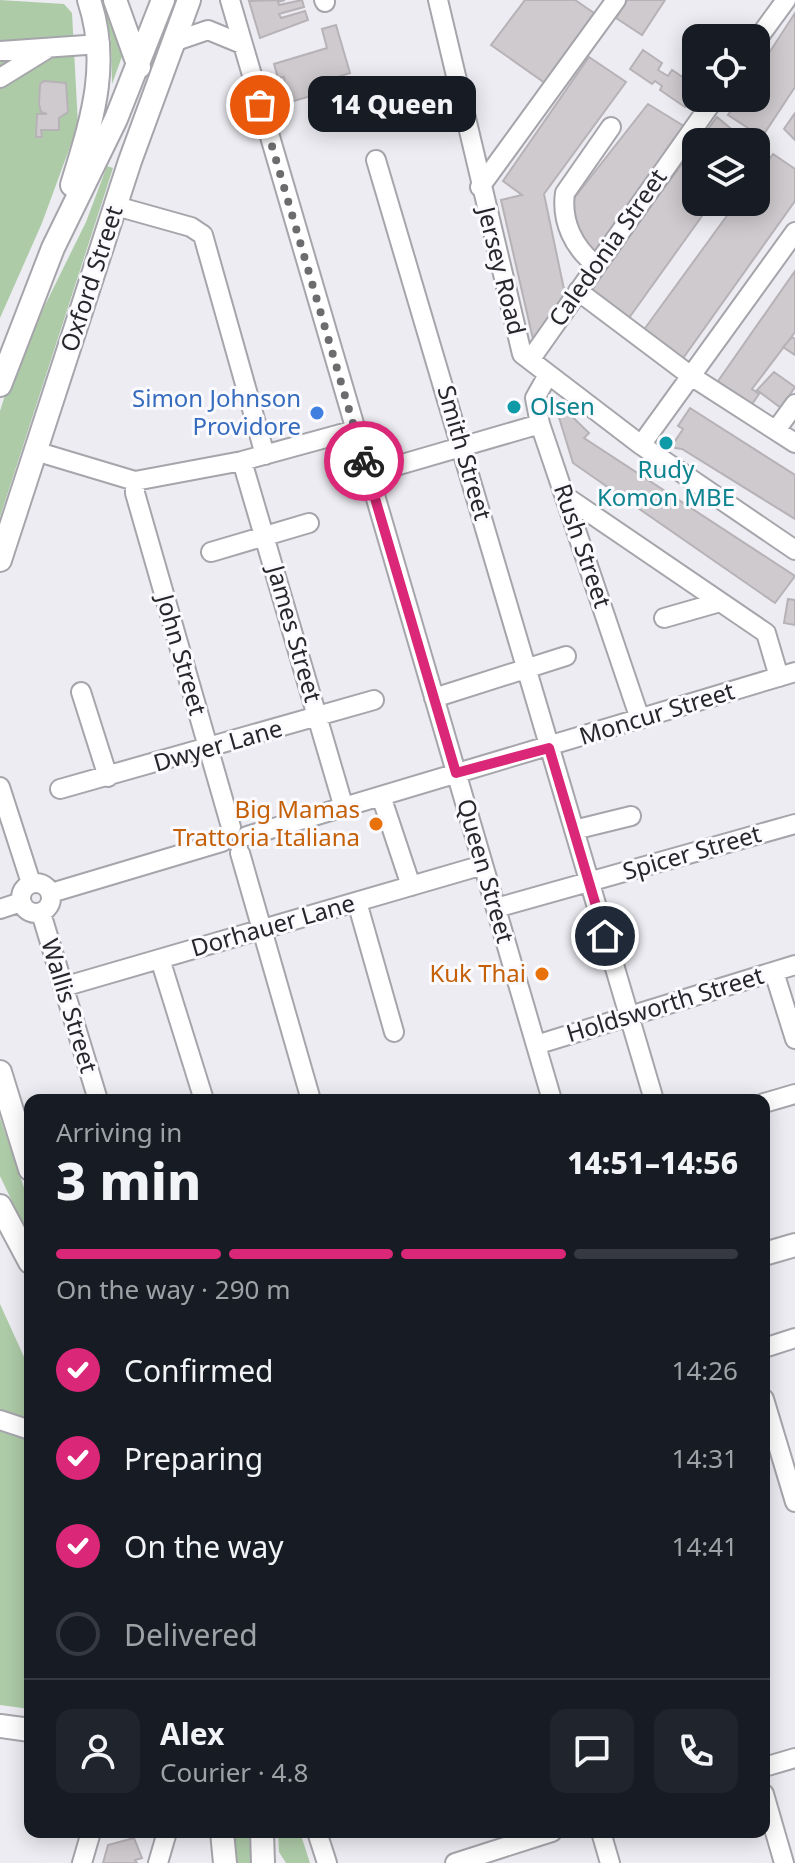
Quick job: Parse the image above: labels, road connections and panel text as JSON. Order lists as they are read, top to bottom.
{
  "streets": {
    "main road": ["Oxford Street"],
    "street": [
      "Caledonia Street",
      "Jersey Road",
      "Smith Street",
      "Rush Street",
      "James Street",
      "John Street",
      "Moncur Street",
      "Dwyer Lane",
      "Spicer Street",
      "Queen Street",
      "Dorhauer Lane",
      "Holdsworth Street",
      "Wallis Street"
    ]
  },
  "crossings": [
    ["Caledonia Street", "Jersey Road"],
    ["Jersey Road", "Rush Street"],
    ["Smith Street", "Moncur Street"],
    ["Smith Street", "Spicer Street"],
    ["Smith Street", "Holdsworth Street"],
    ["Rush Street", "Moncur Street"],
    ["James Street", "Moncur Street"],
    ["James Street", "Dwyer Lane"],
    ["John Street", "Moncur Street"],
    ["John Street", "Dwyer Lane"],
    ["Moncur Street", "Queen Street"],
    ["Moncur Street", "Wallis Street"],
    ["Spicer Street", "Queen Street"],
    ["Queen Street", "Dorhauer Lane"],
    ["Queen Street", "Holdsworth Street"],
    ["Dorhauer Lane", "Wallis Street"]
  ],
  "places": [
    "14 Queen",
    "Olsen",
    "Simon Johnson Providore",
    "Rudy Komon MBE",
    "Big Mamas Trattoria Italiana",
    "Kuk Thai"
  ],
  "page": {
    "bubble": "14 Queen",
    "heading": ["3 min", "Arriving in", "14:51–14:56"],
    "panel": ["Alex", "Courier · 4.8"],
    "bar": "On the way · 290 m",
    "list": [
      ["Confirmed", "14:26"],
      ["Preparing", "14:31"],
      ["On the way", "14:41"],
      "Delivered"
    ]
  }
}
